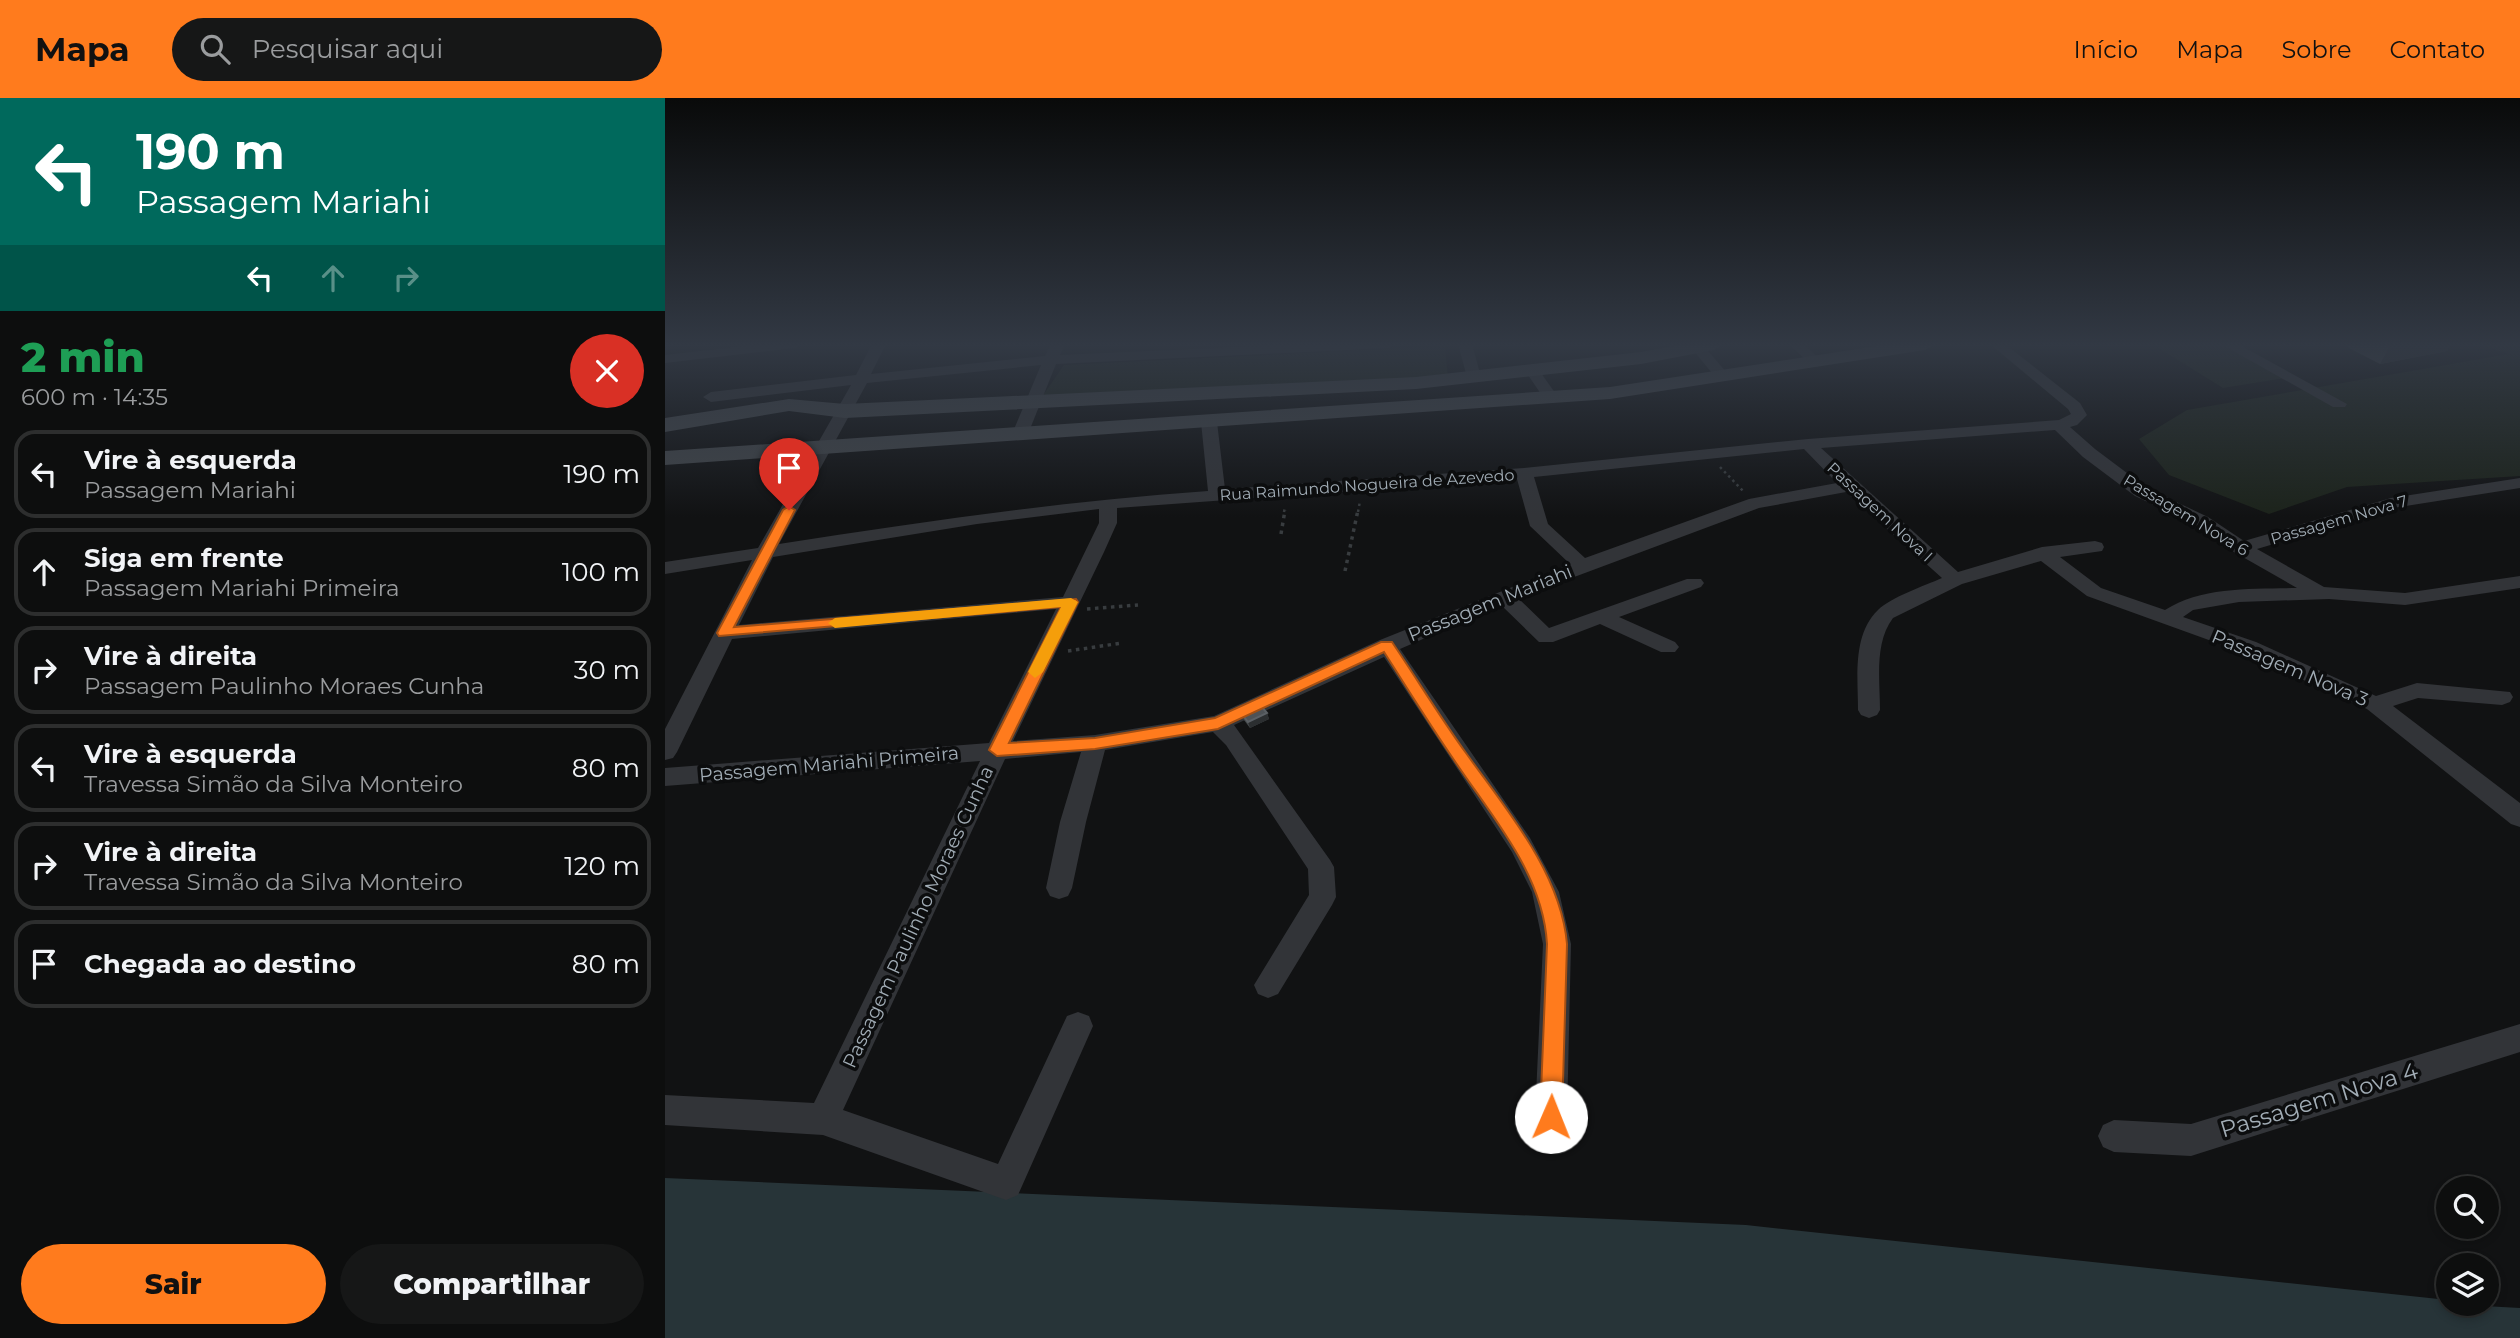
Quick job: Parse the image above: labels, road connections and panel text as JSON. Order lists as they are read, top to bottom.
{
  "streets": {
    "street": [
      "Rua Raimundo Nogueira de Azevedo",
      "Passagem Nova I",
      "Passagem Nova 6",
      "Passagem Nova 7",
      "Passagem Mariahi",
      "Passagem Nova 3",
      "Passagem Mariahi Primeira",
      "Passagem Paulinho Moraes Cunha",
      "Passagem Nova 4"
    ]
  },
  "crossings": [
    ["Rua Raimundo Nogueira de Azevedo", "Passagem Nova I"],
    ["Rua Raimundo Nogueira de Azevedo", "Passagem Nova 6"],
    ["Rua Raimundo Nogueira de Azevedo", "Passagem Paulinho Moraes Cunha"],
    ["Passagem Nova I", "Passagem Mariahi"],
    ["Passagem Nova 6", "Passagem Nova 7"],
    ["Passagem Mariahi", "Passagem Mariahi Primeira"],
    ["Passagem Mariahi Primeira", "Passagem Paulinho Moraes Cunha"]
  ],
  "page": {
    "header": "Mapa",
    "search": "Pesquisar aqui",
    "nav": [
      "Início",
      "Mapa",
      "Sobre",
      "Contato"
    ],
    "turn": ["190 m", "Passagem Mariahi"],
    "heading": ["2 min", "600 m · 14:35"],
    "list": [
      {
        "name": "Vire à esquerda",
        "note": "Passagem Mariahi",
        "value": "190 m"
      },
      {
        "name": "Siga em frente",
        "note": "Passagem Mariahi Primeira",
        "value": "100 m"
      },
      {
        "name": "Vire à direita",
        "note": "Passagem Paulinho Moraes Cunha",
        "value": "30 m"
      },
      {
        "name": "Vire à esquerda",
        "note": "Travessa Simão da Silva Monteiro",
        "value": "80 m"
      },
      {
        "name": "Vire à direita",
        "note": "Travessa Simão da Silva Monteiro",
        "value": "120 m"
      },
      {
        "name": "Chegada ao destino",
        "value": "80 m"
      }
    ],
    "buttons": ["Sair", "Compartilhar"]
  }
}
